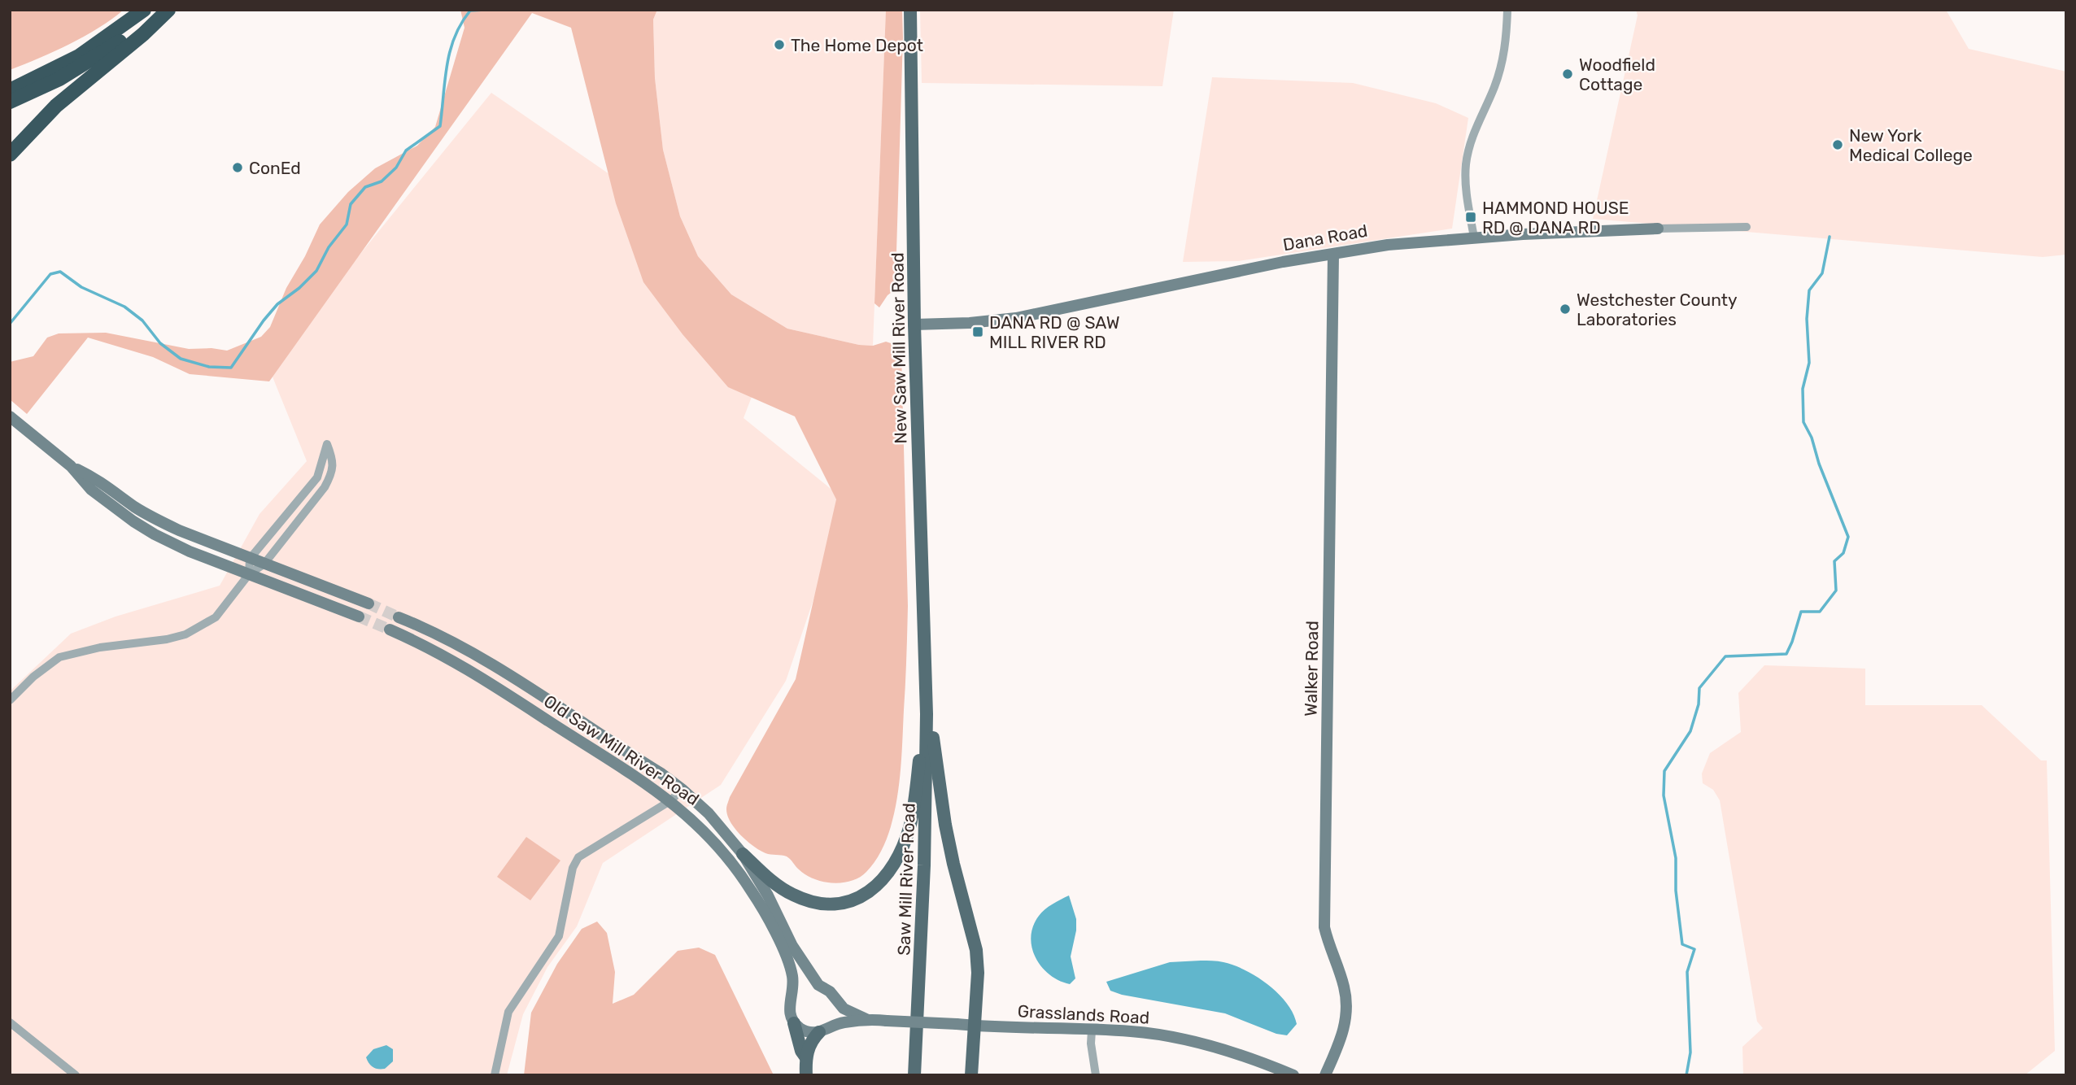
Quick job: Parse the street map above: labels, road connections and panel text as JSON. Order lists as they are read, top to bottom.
{
  "streets": {
    "main road": ["New Saw Mill River Road", "Saw Mill River Road"],
    "street": [
      "Dana Road",
      "Walker Road",
      "Old Saw Mill River Road",
      "Grasslands Road"
    ]
  },
  "crossings": [
    ["Dana Road", "New Saw Mill River Road"],
    ["Dana Road", "Walker Road"],
    ["New Saw Mill River Road", "Saw Mill River Road"],
    ["Old Saw Mill River Road", "Grasslands Road"]
  ],
  "places": {
    "other": [
      "The Home Depot",
      "Woodfield Cottage",
      "New York Medical College",
      "ConEd",
      "Westchester County Laboratories"
    ],
    "transit": ["HAMMOND HOUSE RD @ DANA RD", "DANA RD @ SAW MILL RIVER RD"]
  }
}
